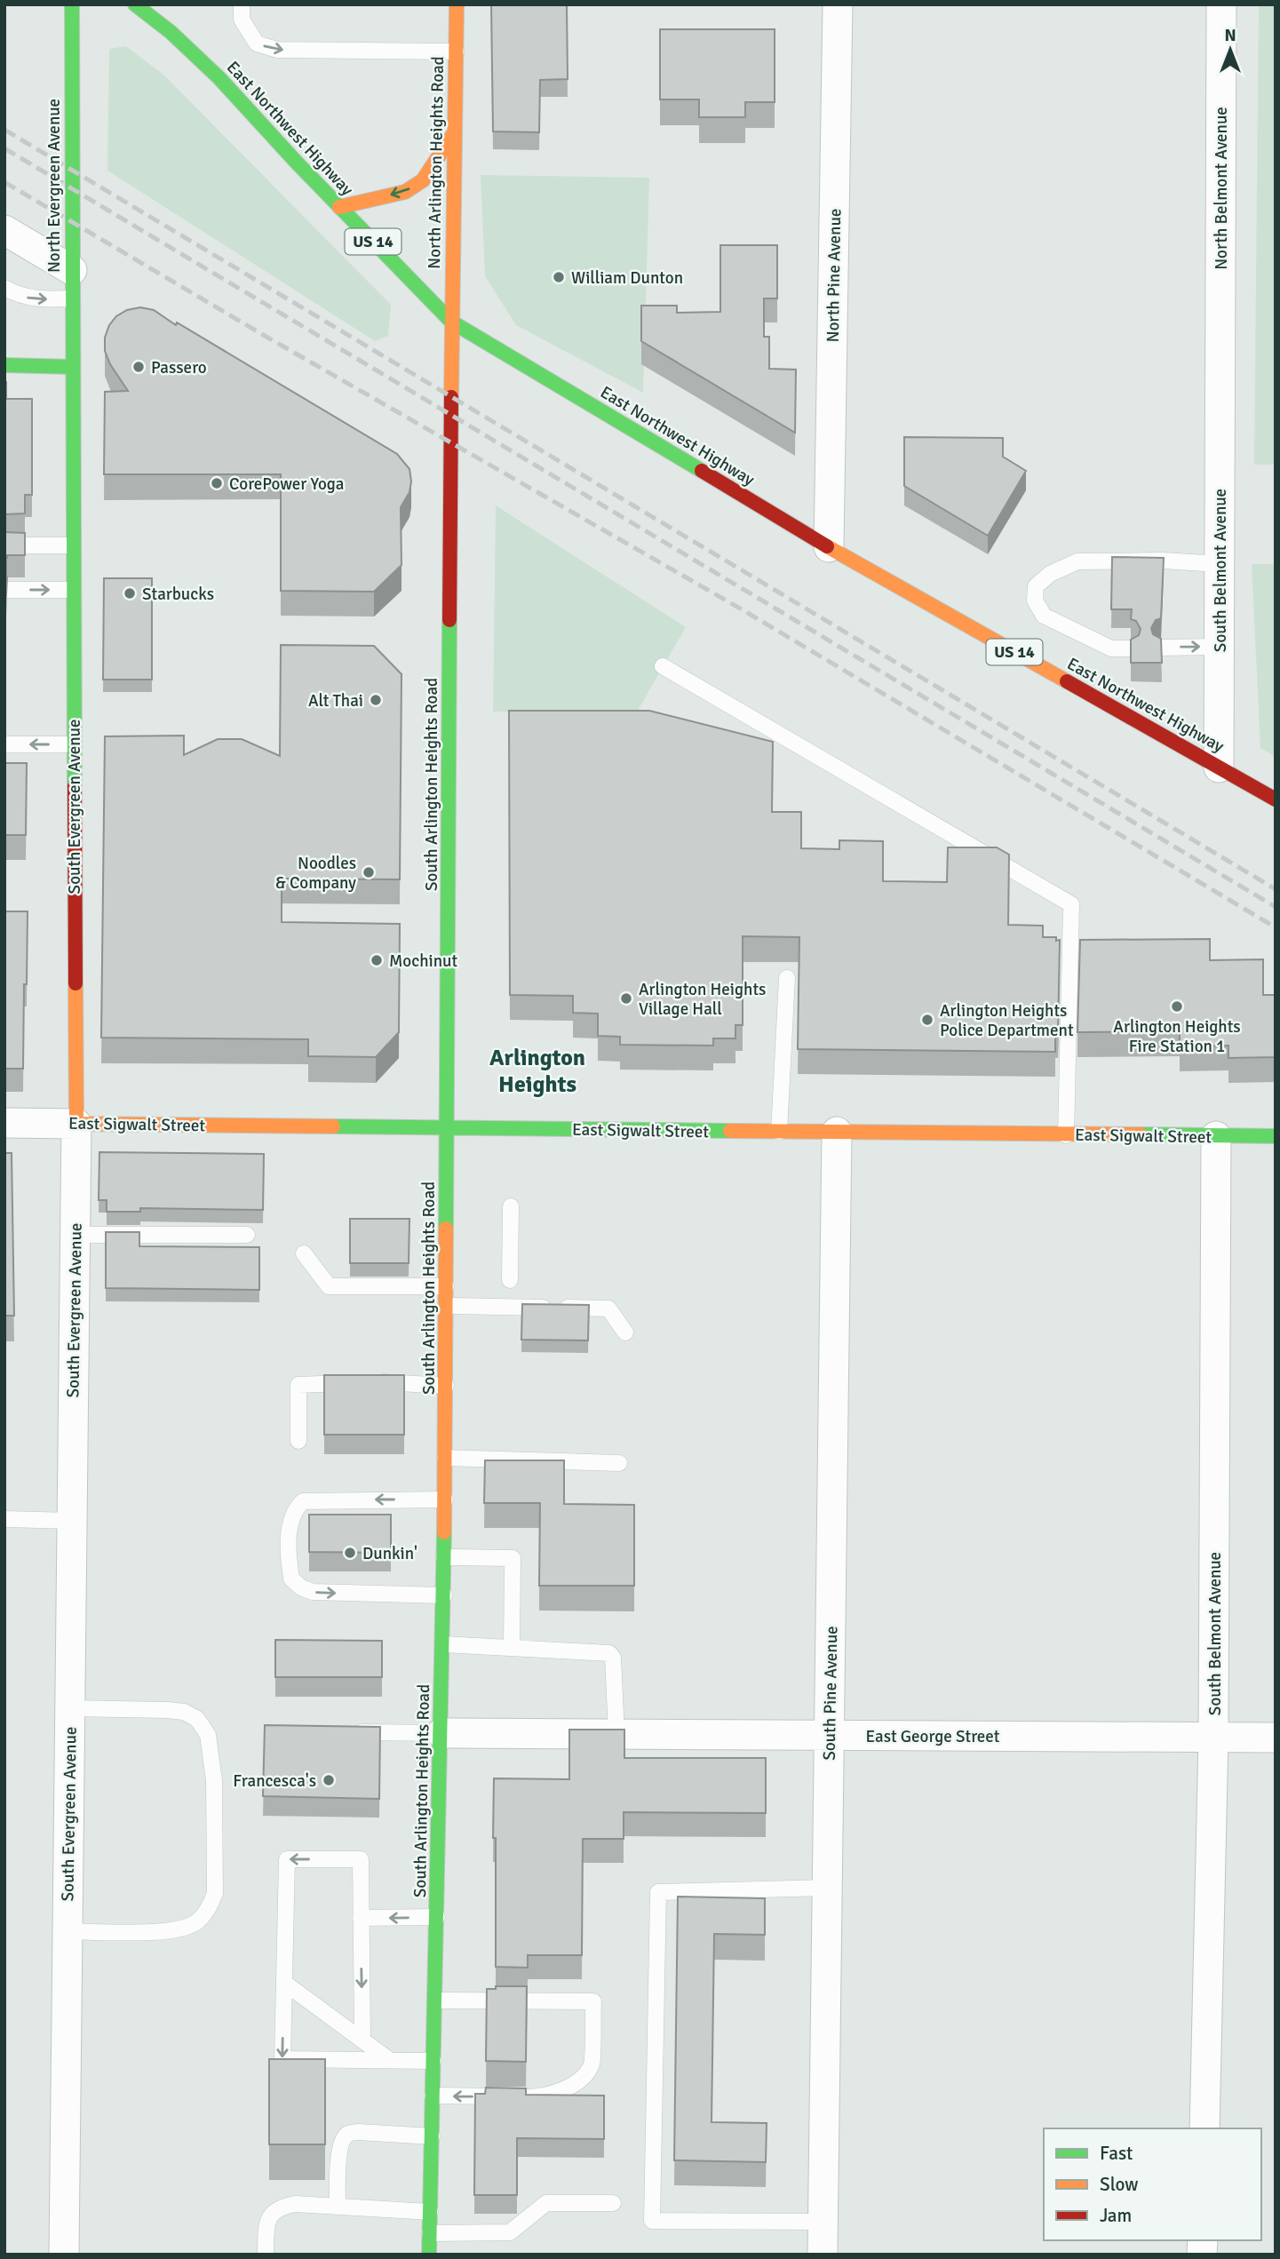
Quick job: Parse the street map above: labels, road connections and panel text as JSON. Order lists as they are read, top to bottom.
{
  "streets": {
    "main road": [
      "East Northwest Highway",
      "North Arlington Heights Road",
      "North Evergreen Avenue",
      "US 14",
      "South Arlington Heights Road",
      "South Evergreen Avenue",
      "East Sigwalt Street"
    ],
    "street": [
      "North Belmont Avenue",
      "North Pine Avenue",
      "South Belmont Avenue",
      "South Pine Avenue",
      "East George Street"
    ]
  },
  "crossings": [
    ["East Northwest Highway", "North Arlington Heights Road"],
    ["East Northwest Highway", "North Pine Avenue"],
    ["East Northwest Highway", "South Belmont Avenue"],
    ["East Northwest Highway", "South Arlington Heights Road"],
    ["North Arlington Heights Road", "South Arlington Heights Road"],
    ["North Evergreen Avenue", "South Evergreen Avenue"],
    ["North Belmont Avenue", "South Belmont Avenue"],
    ["South Belmont Avenue", "East Sigwalt Street"],
    ["South Belmont Avenue", "East George Street"],
    ["South Arlington Heights Road", "East Sigwalt Street"],
    ["South Arlington Heights Road", "East George Street"],
    ["South Evergreen Avenue", "East Sigwalt Street"],
    ["East Sigwalt Street", "South Pine Avenue"],
    ["South Pine Avenue", "East George Street"]
  ],
  "districts": ["Arlington Heights"],
  "places": [
    "William Dunton",
    "Passero",
    "CorePower Yoga",
    "Starbucks",
    "Alt Thai",
    "Noodles & Company",
    "Mochinut",
    "Arlington Heights Village Hall",
    "Arlington Heights Fire Station 1",
    "Arlington Heights Police Department",
    "Dunkin'",
    "Francesca's"
  ],
  "legend": ["Fast", "Slow", "Jam"],
  "north": "top"
}
